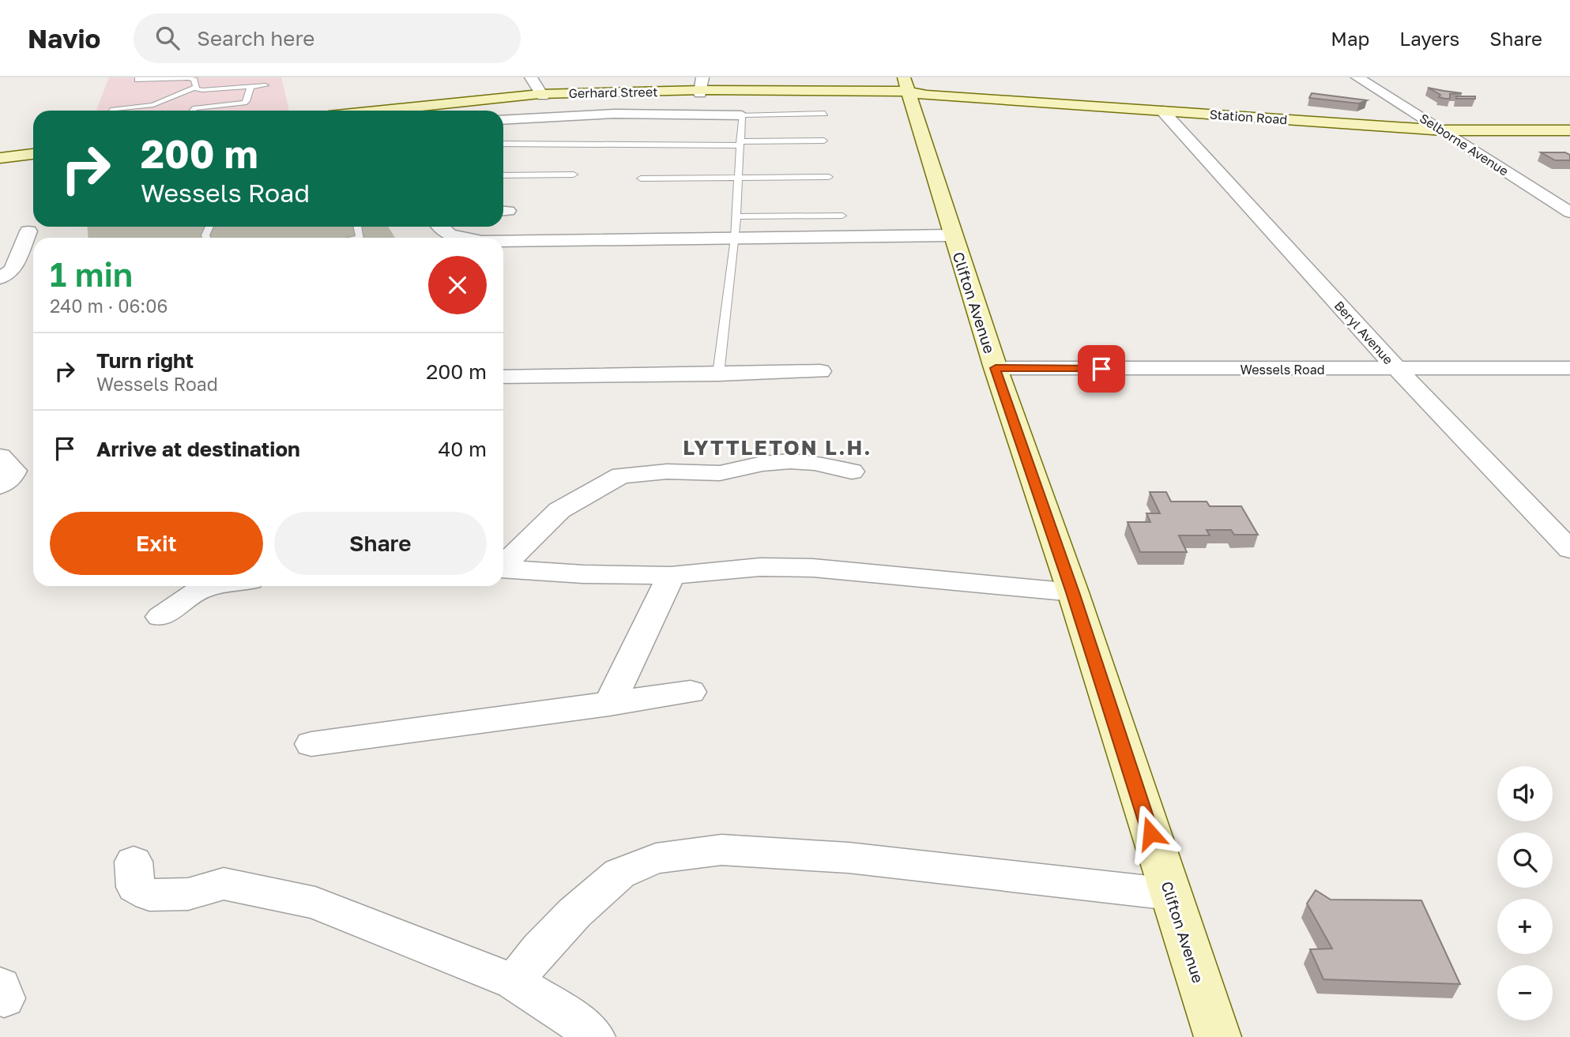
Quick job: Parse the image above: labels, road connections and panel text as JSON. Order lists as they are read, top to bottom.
{
  "streets": {
    "street": [
      "Gerhard Street",
      "Station Road",
      "Selborne Avenue",
      "Clifton Avenue",
      "Beryl Avenue",
      "Wessels Road"
    ]
  },
  "crossings": [
    ["Gerhard Street", "Station Road"],
    ["Gerhard Street", "Clifton Avenue"],
    ["Station Road", "Selborne Avenue"],
    ["Station Road", "Clifton Avenue"],
    ["Station Road", "Beryl Avenue"],
    ["Clifton Avenue", "Wessels Road"],
    ["Beryl Avenue", "Wessels Road"]
  ],
  "districts": ["LYTTLETON L.H."],
  "page": {
    "header": "Navio",
    "search": "Search here",
    "nav": ["Map", "Layers", "Share"],
    "turn": ["200 m", "Wessels Road"],
    "heading": ["1 min", "240 m · 06:06"],
    "list": [
      {
        "name": "Turn right",
        "note": "Wessels Road",
        "value": "200 m"
      },
      {
        "name": "Arrive at destination",
        "value": "40 m"
      }
    ],
    "buttons": ["Exit", "Share"],
    "map_buttons": ["+", "−"]
  }
}
